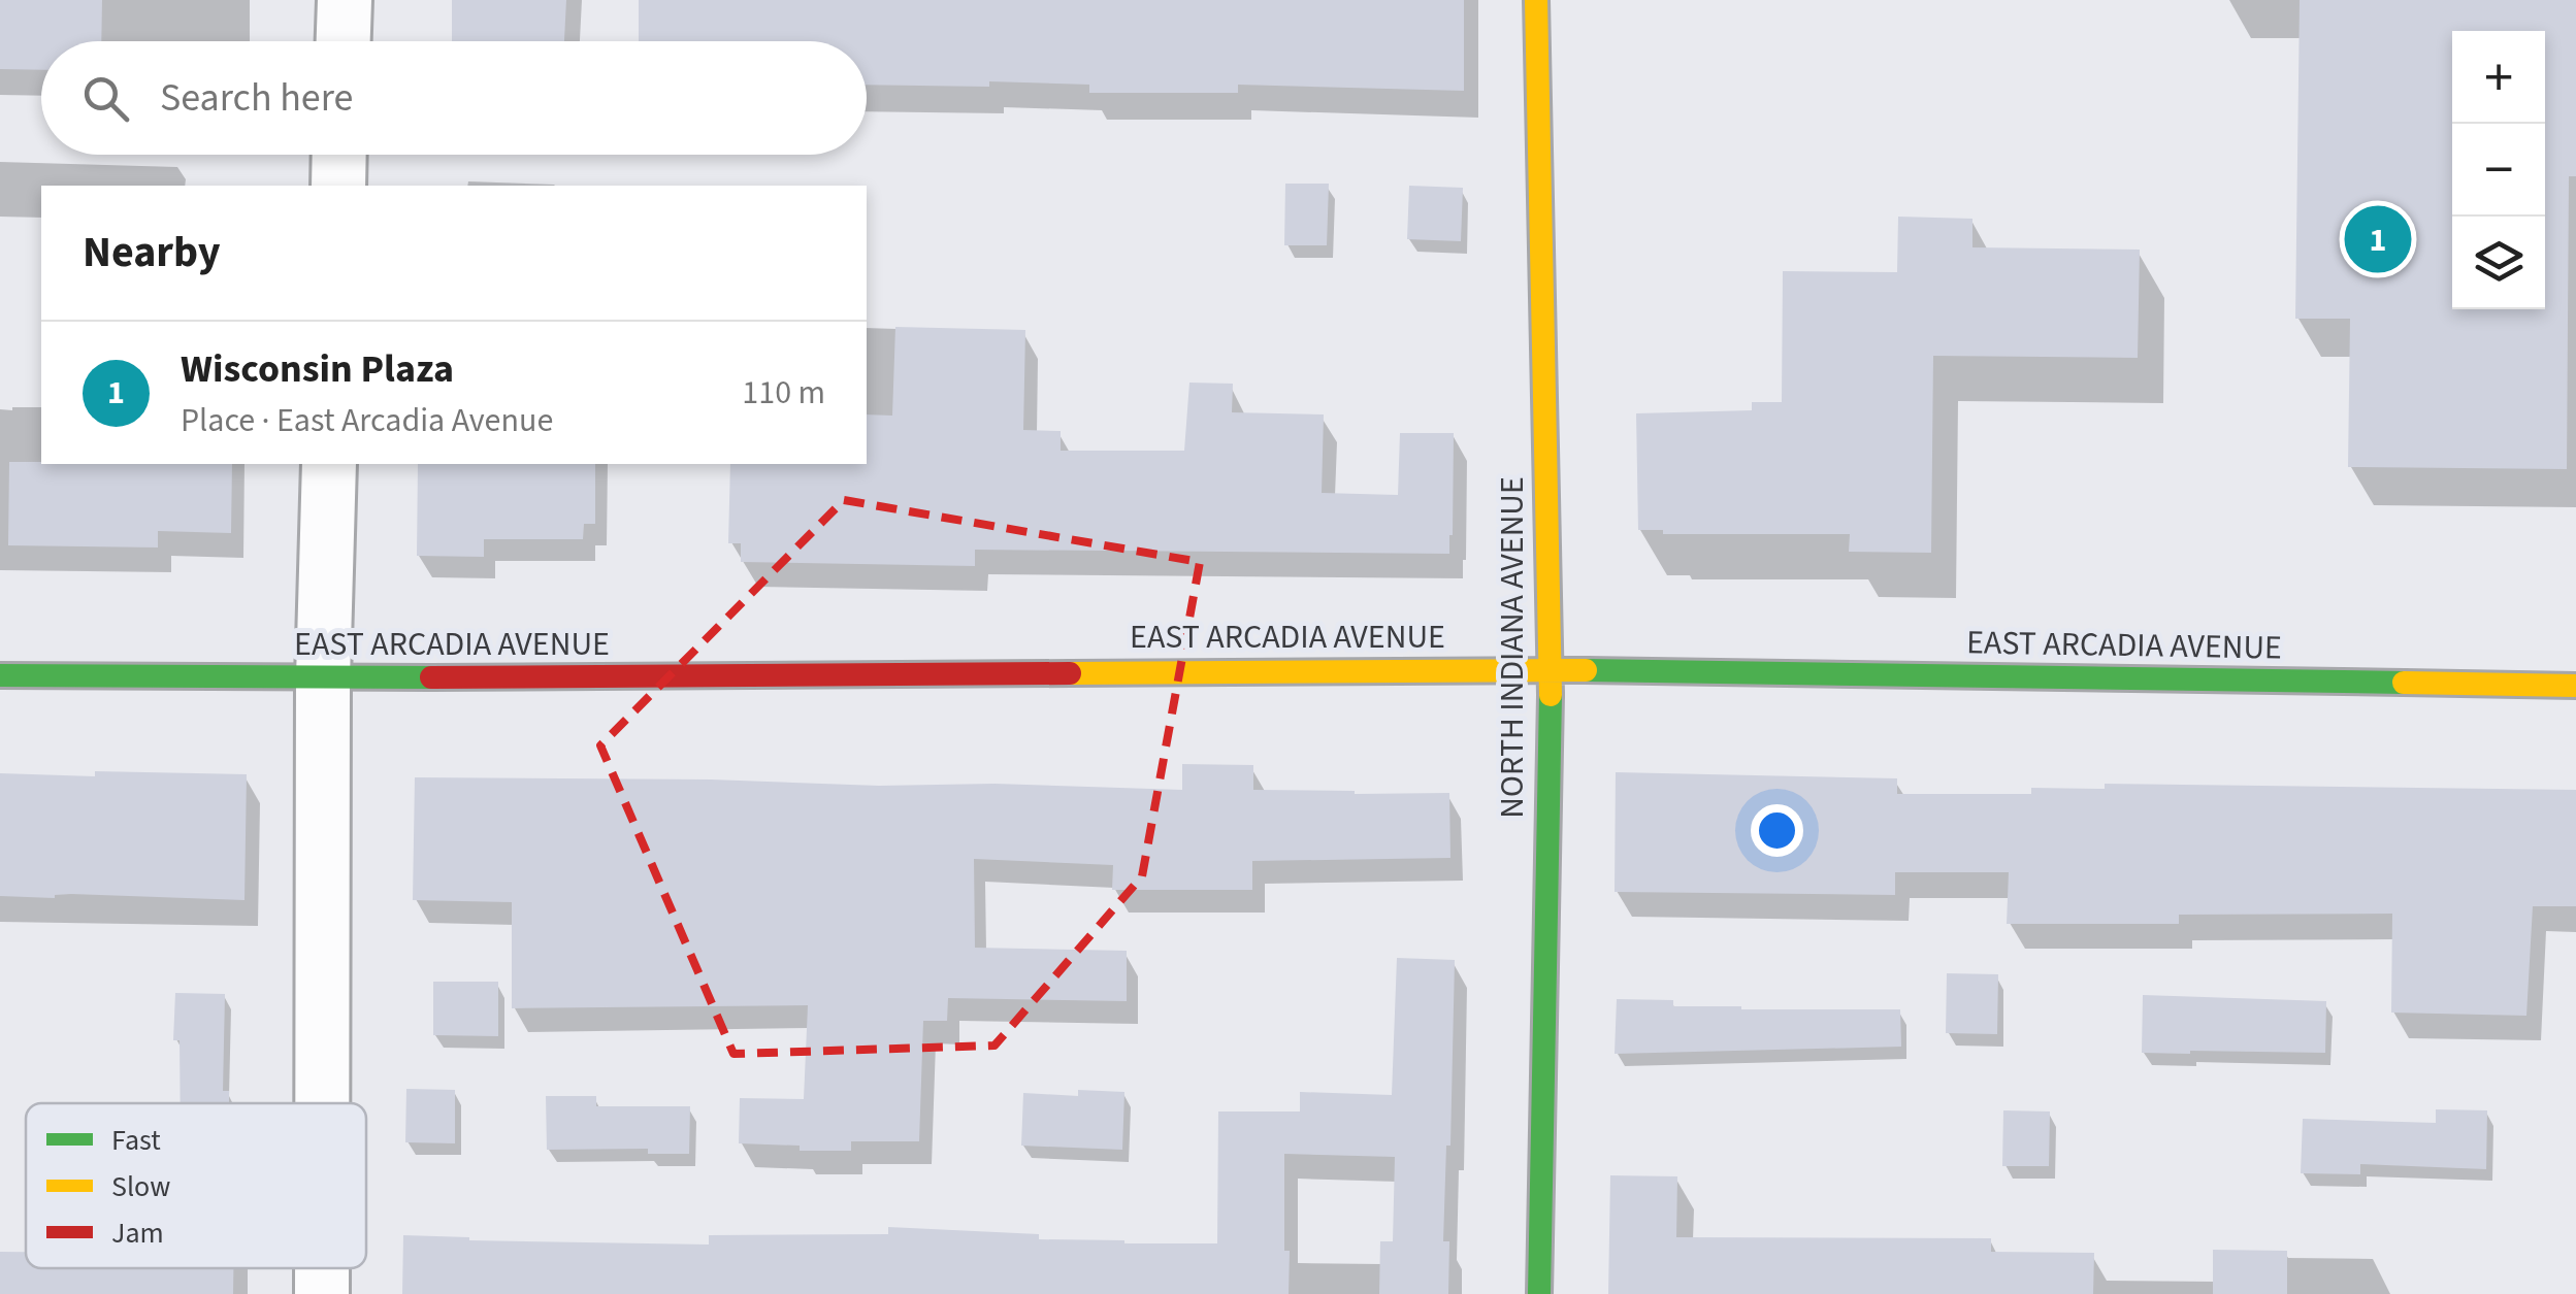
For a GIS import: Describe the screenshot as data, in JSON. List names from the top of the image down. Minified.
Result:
{"streets":{"street":["EAST ARCADIA AVENUE","NORTH INDIANA AVENUE"]},"crossings":[["EAST ARCADIA AVENUE","NORTH INDIANA AVENUE"]],"legend":["Fast","Slow","Jam"],"page":{"map_buttons":["+","−"],"search":"Search here","heading":"Nearby","pins":"1","list":[{"mark":"1","name":"Wisconsin Plaza","note":"Place · East Arcadia Avenue","value":"110 m"}]}}
